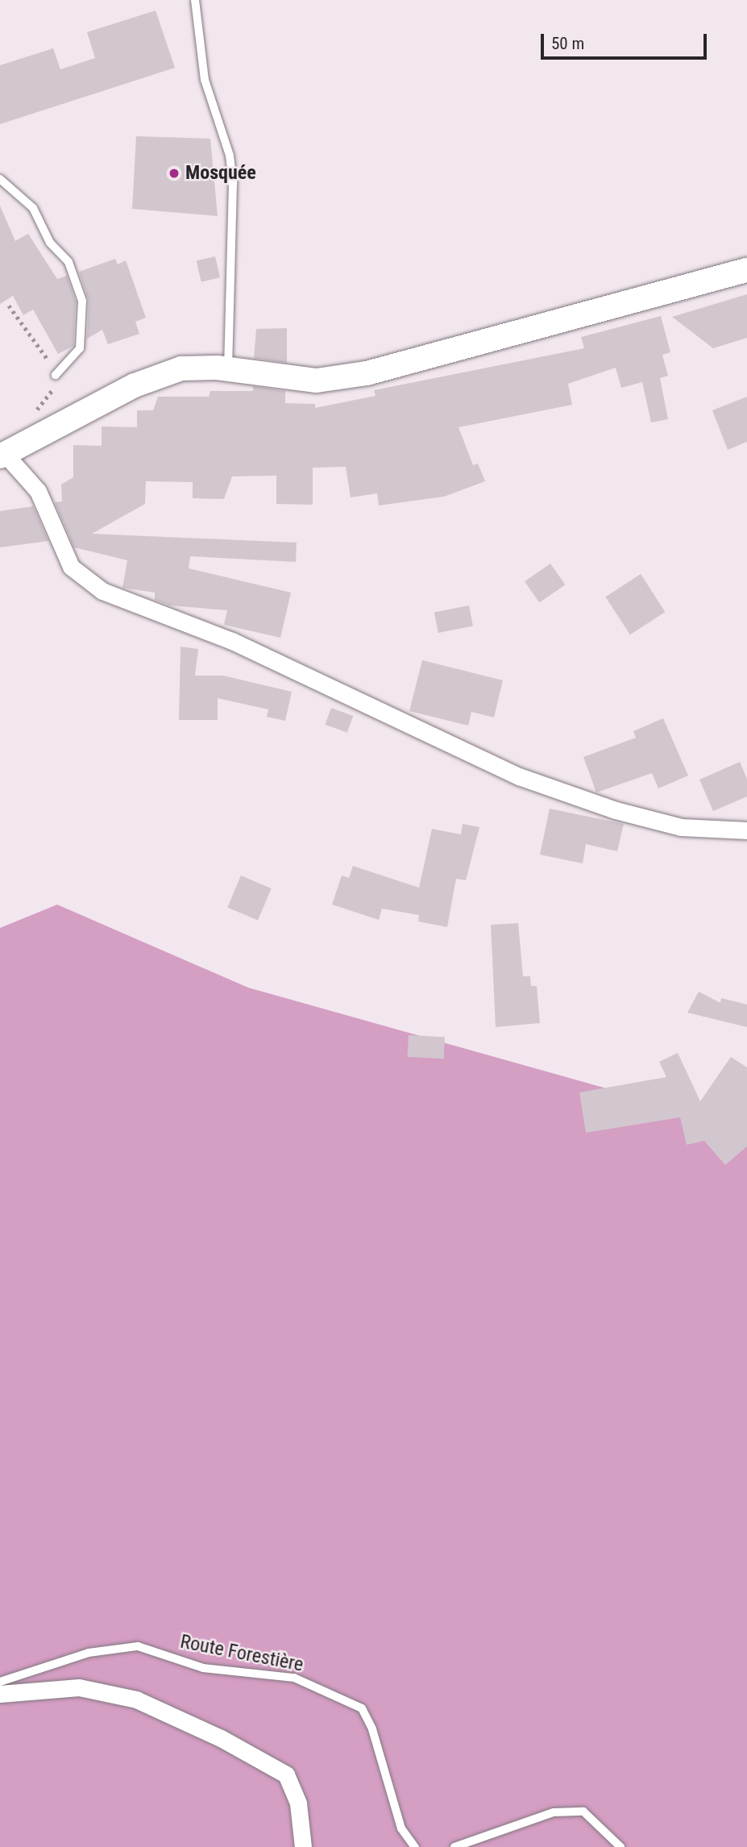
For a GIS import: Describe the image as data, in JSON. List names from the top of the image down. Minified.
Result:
{"streets":{"lane":["Route Forestière"]},"places":["Mosquée"],"scale_bar":"50 m"}
